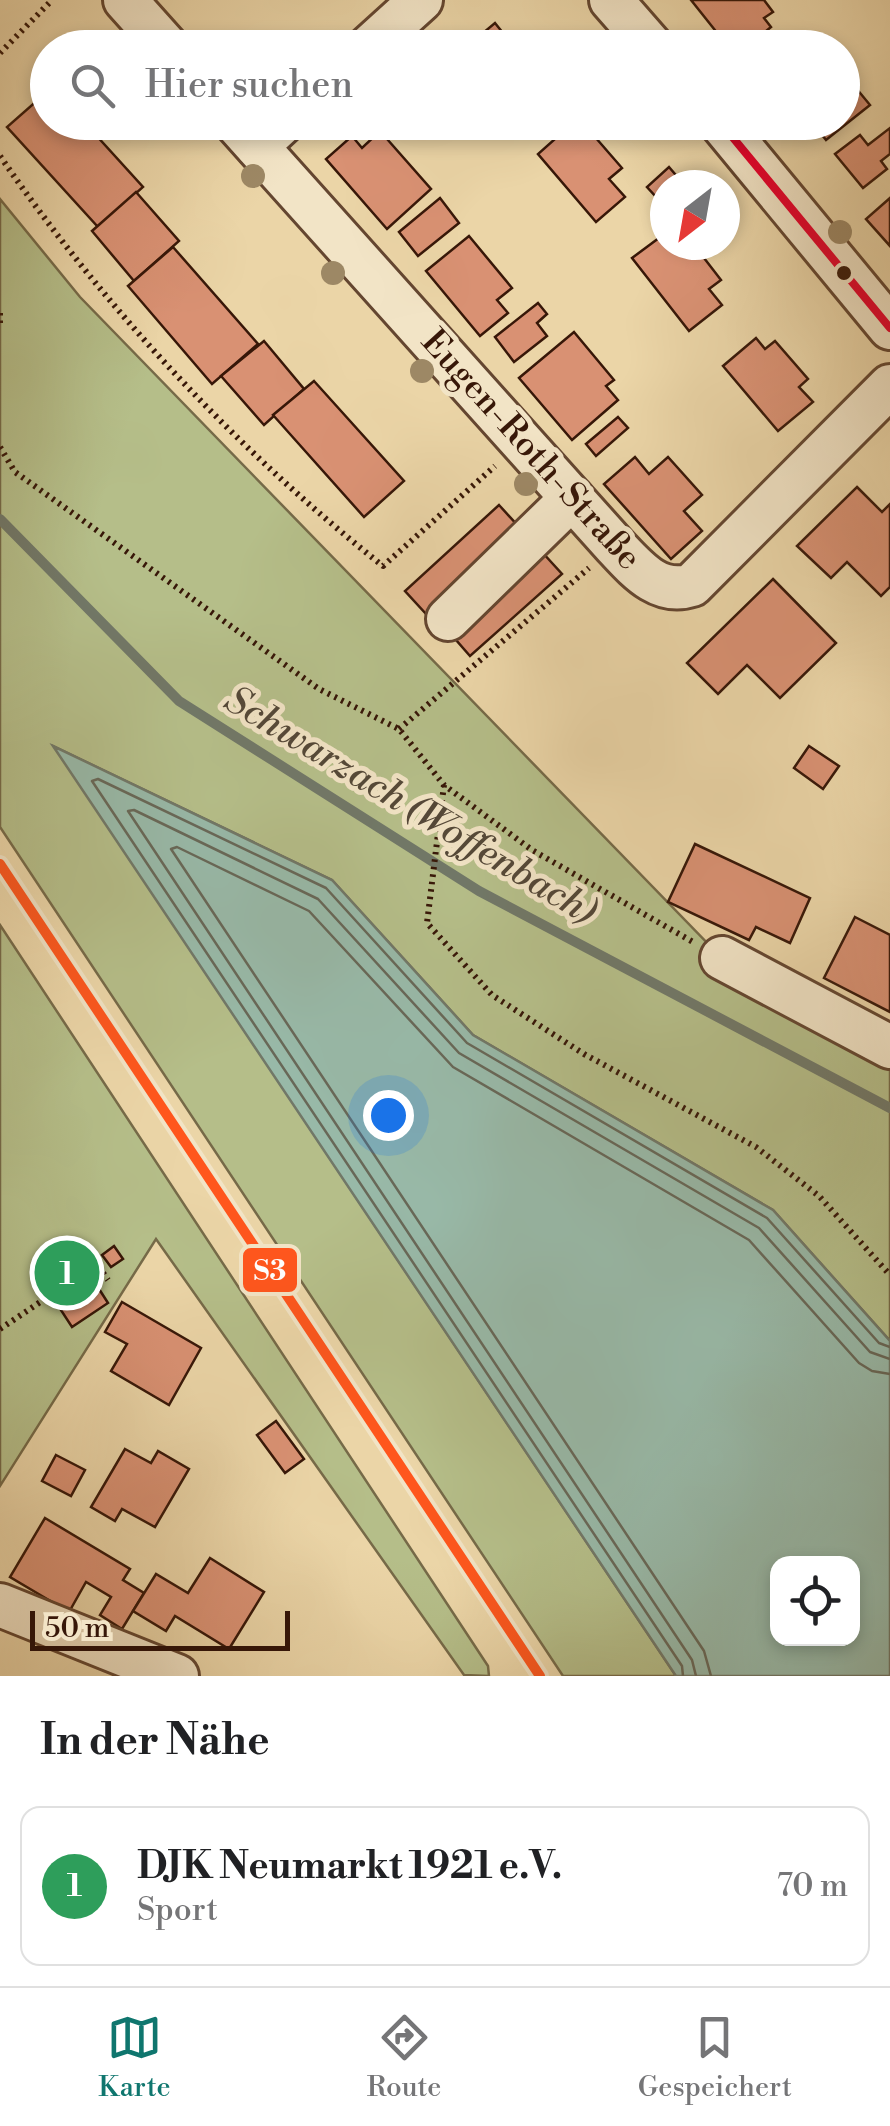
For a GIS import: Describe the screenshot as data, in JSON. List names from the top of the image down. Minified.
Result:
{"streets":{"street":["Eugen-Roth-Straße"]},"water":["Schwarzach (Woffenbach)"],"lines":["transit line S3"],"scale_bar":"50 m","north":"bottom left","page":{"search":"Hier suchen","pins":"1","scale":"50 m","heading":"In der Nähe","list":[{"mark":"1","name":"DJK Neumarkt 1921 e.V.","note":"Sport","value":"70 m"}],"nav":["Karte","Route","Gespeichert"]}}
